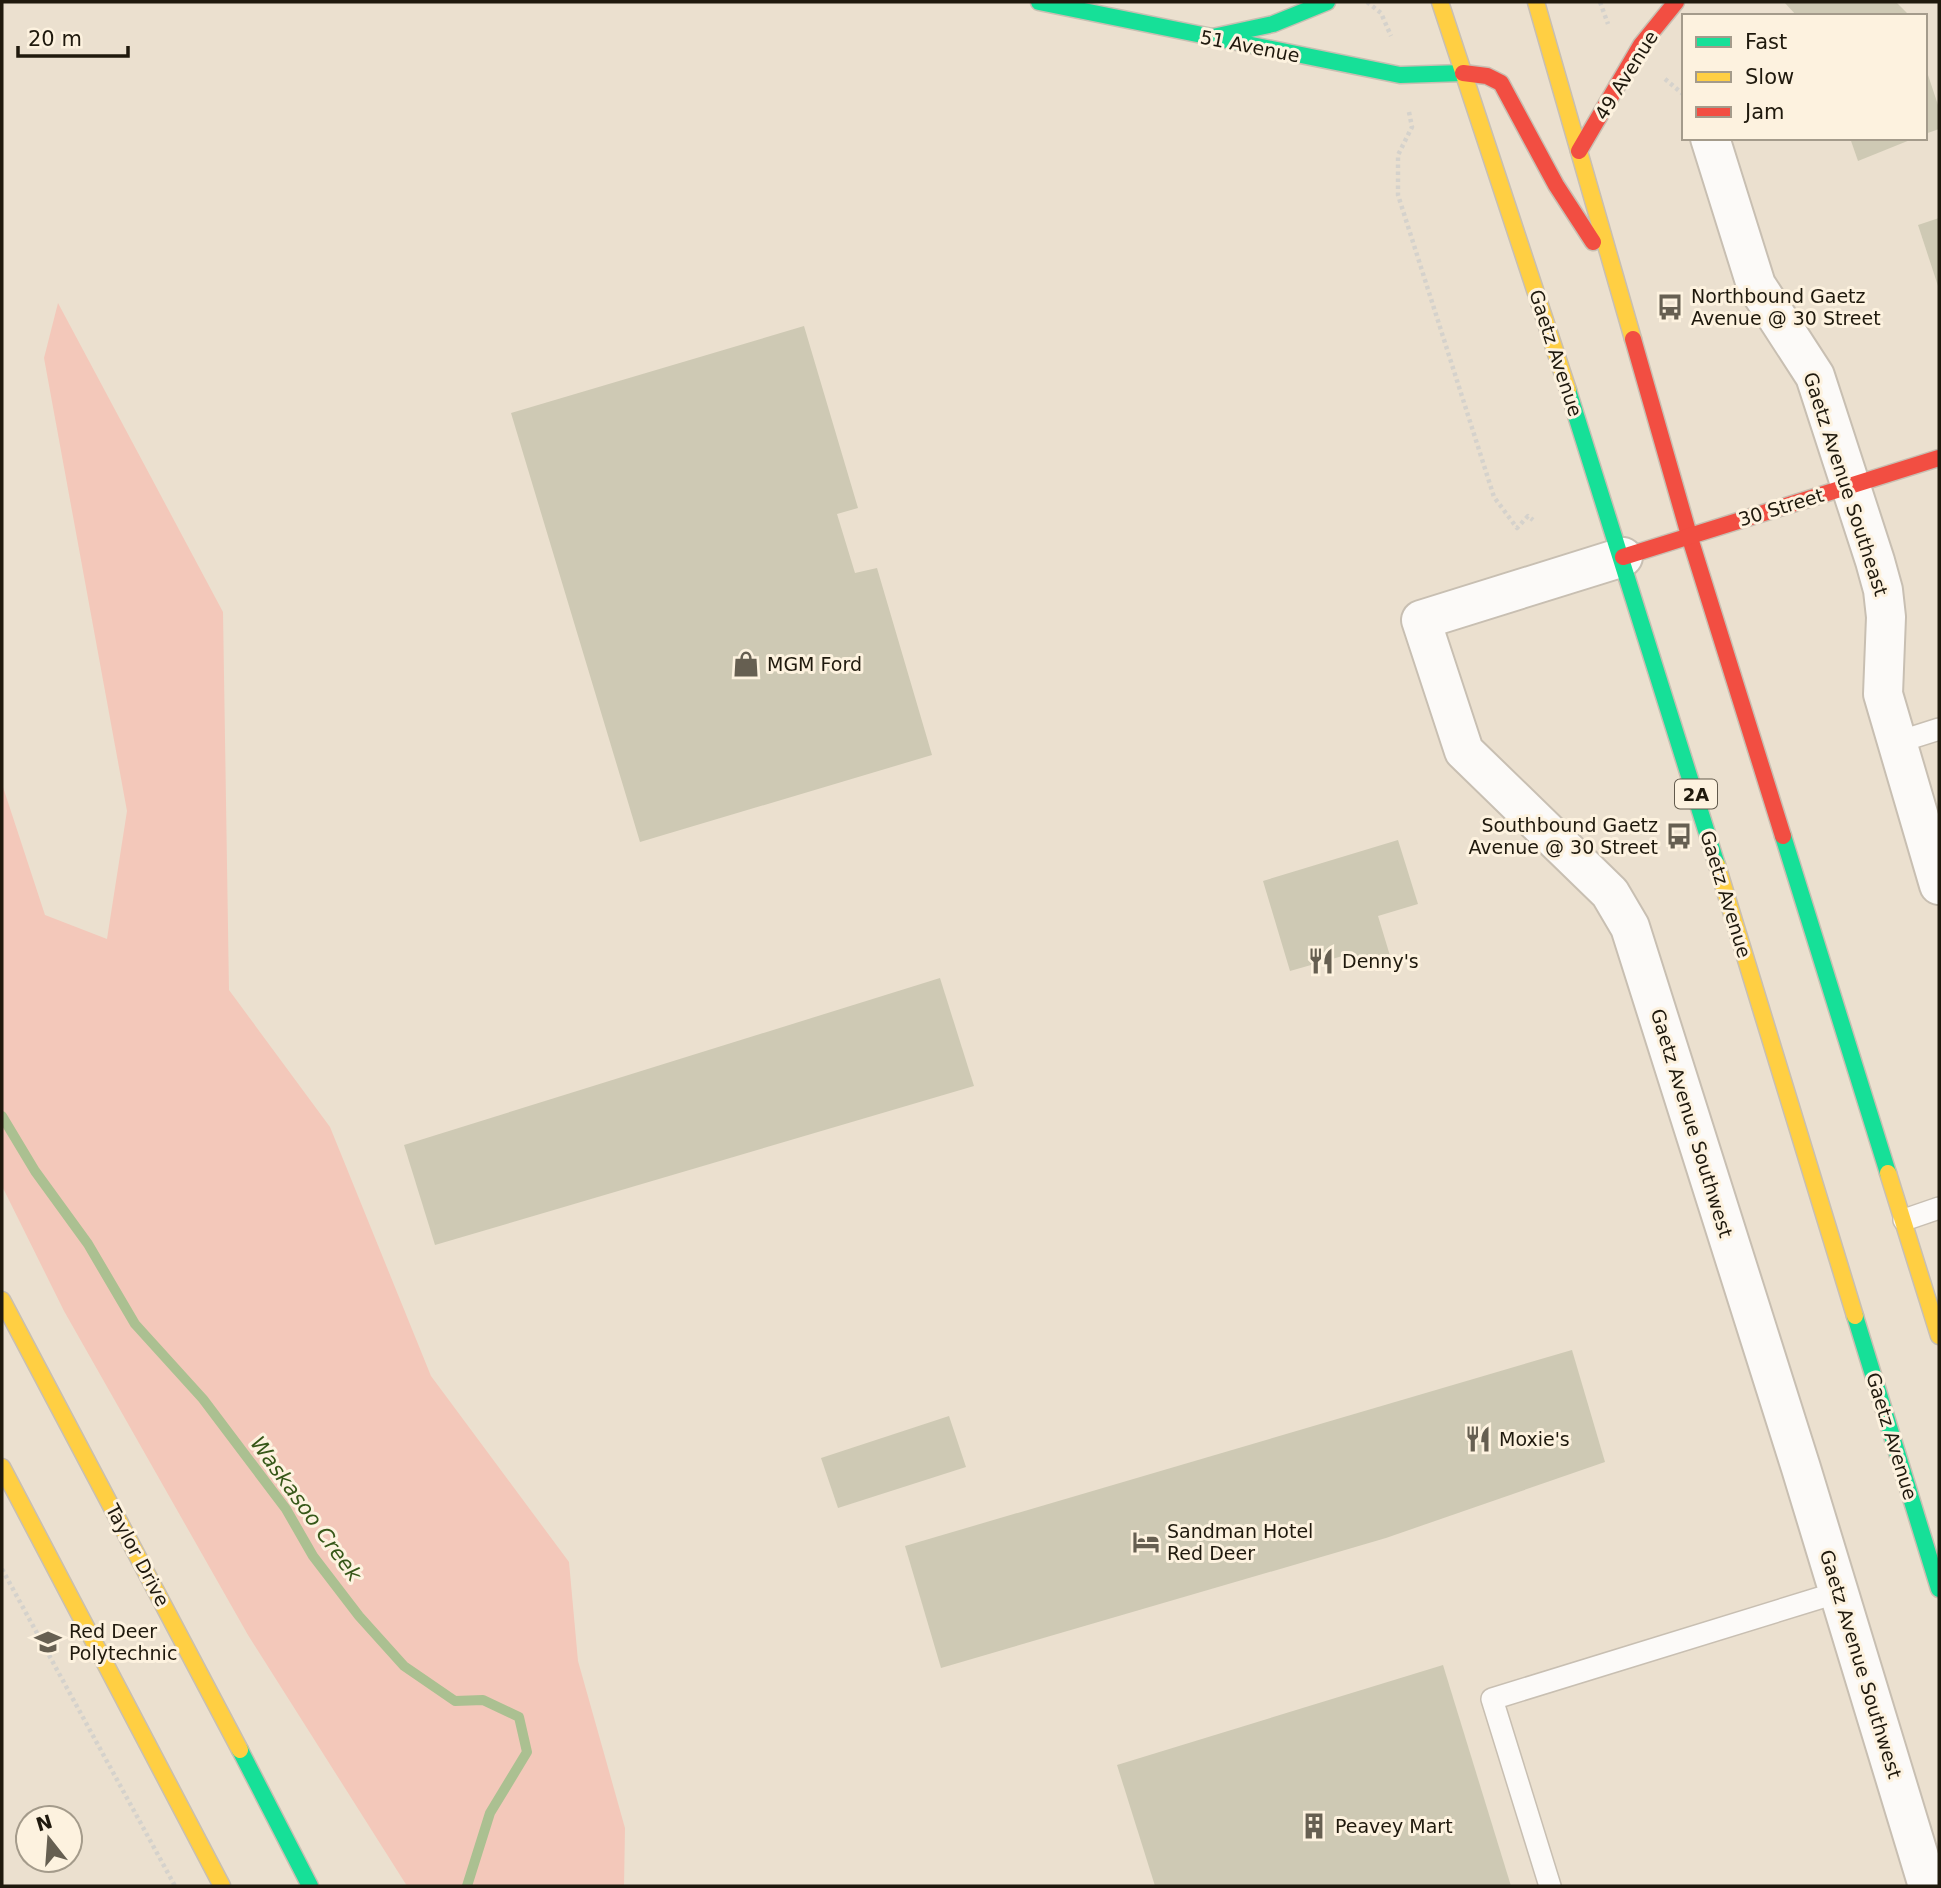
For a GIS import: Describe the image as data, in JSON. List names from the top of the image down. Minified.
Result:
{"streets":{"main road":["51 Avenue","49 Avenue","Gaetz Avenue","30 Street","2A","Taylor Drive"],"street":["Gaetz Avenue Southeast","Gaetz Avenue Southwest"]},"crossings":[["51 Avenue","Gaetz Avenue"],["Gaetz Avenue","30 Street"],["Gaetz Avenue","Gaetz Avenue Southwest"],["Gaetz Avenue Southeast","30 Street"],["30 Street","Gaetz Avenue Southwest"]],"water":["Waskasoo Creek"],"places":{"bus stop":["Northbound Gaetz Avenue @ 30 Street","Southbound Gaetz Avenue @ 30 Street"],"shop":["MGM Ford"],"restaurant":["Denny's","Moxie's"],"hotel":["Sandman Hotel Red Deer"],"school or university":["Red Deer Polytechnic"],"building":["Peavey Mart"]},"legend":["Fast","Slow","Jam"],"scale_bar":"20 m","north":"top"}
